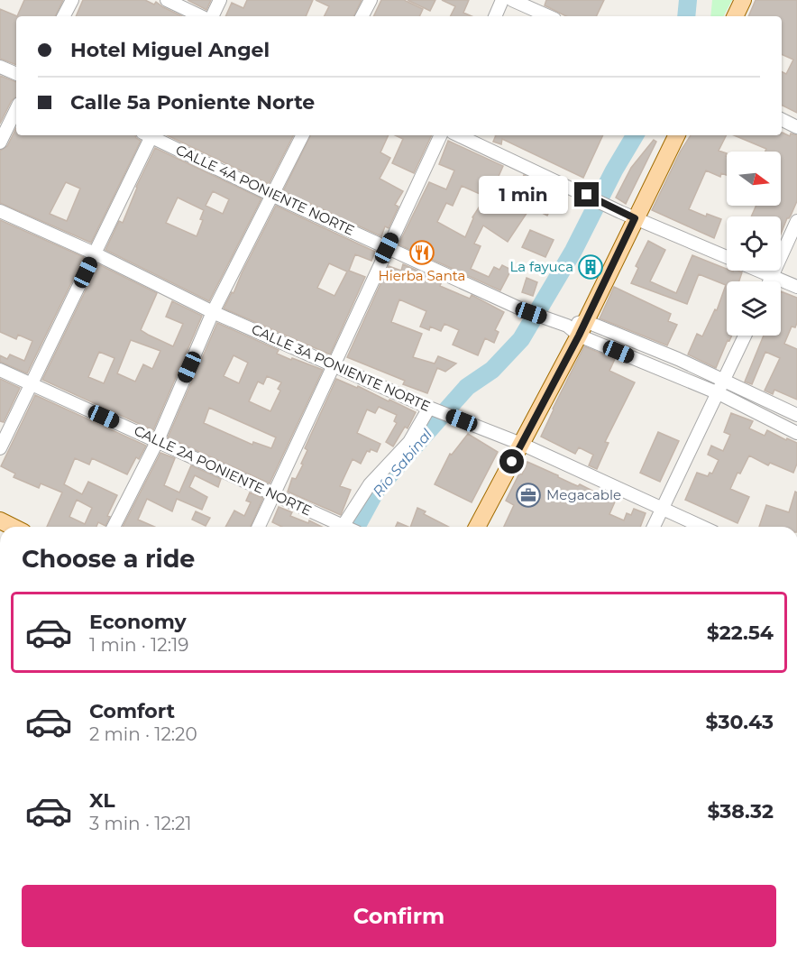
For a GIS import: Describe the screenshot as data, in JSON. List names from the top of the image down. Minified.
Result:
{"streets":{"street":["CALLE 4A PONIENTE NORTE","CALLE 3A PONIENTE NORTE","CALLE 2A PONIENTE NORTE"]},"water":["Río Sabinal"],"places":{"restaurant":["Hierba Santa"],"building":["La fayuca"],"office":["Megacable"]},"north":"right","page":{"banner":["Hotel Miguel Angel","Calle 5a Poniente Norte"],"bubble":"1 min","heading":"Choose a ride","list":[{"name":"Economy","note":"1 min · 12:19","value":"$22.54"},{"name":"Comfort","note":"2 min · 12:20","value":"$30.43"},{"name":"XL","note":"3 min · 12:21","value":"$38.32"}],"buttons":"Confirm"}}
